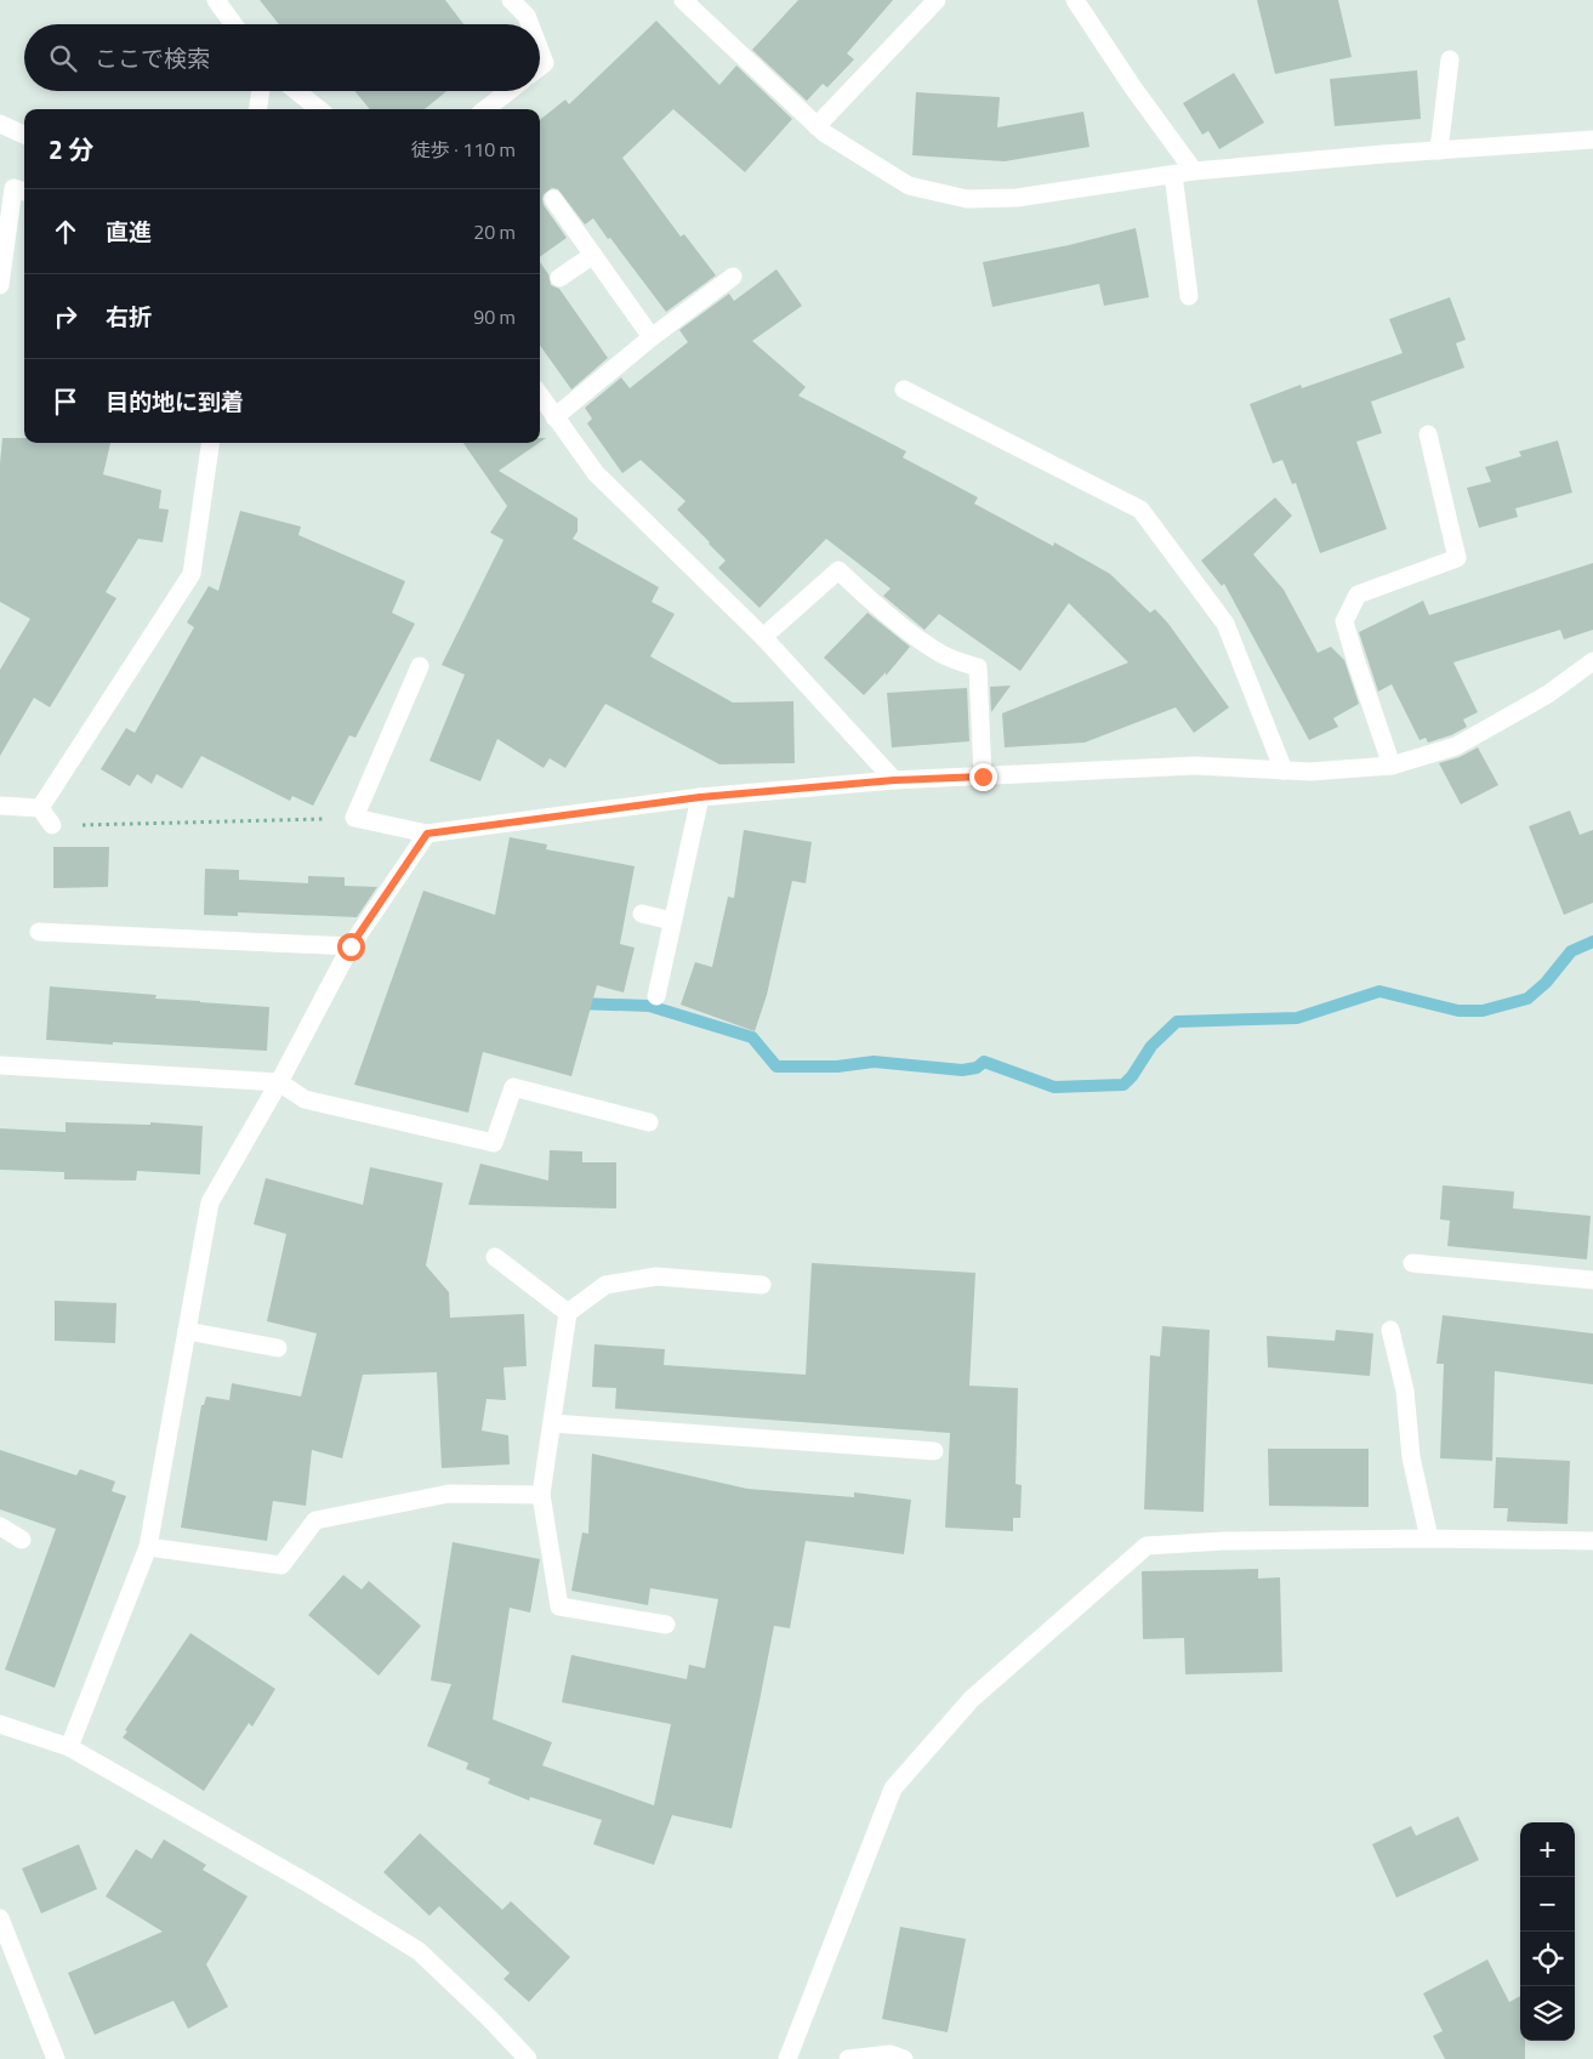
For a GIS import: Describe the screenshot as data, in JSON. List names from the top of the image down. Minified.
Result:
{"page":{"search":"ここで検索","heading":["2 分","徒歩 · 110 m"],"list":[["直進","20 m"],["右折","90 m"],"目的地に到着"],"map_buttons":["+","−"]}}
